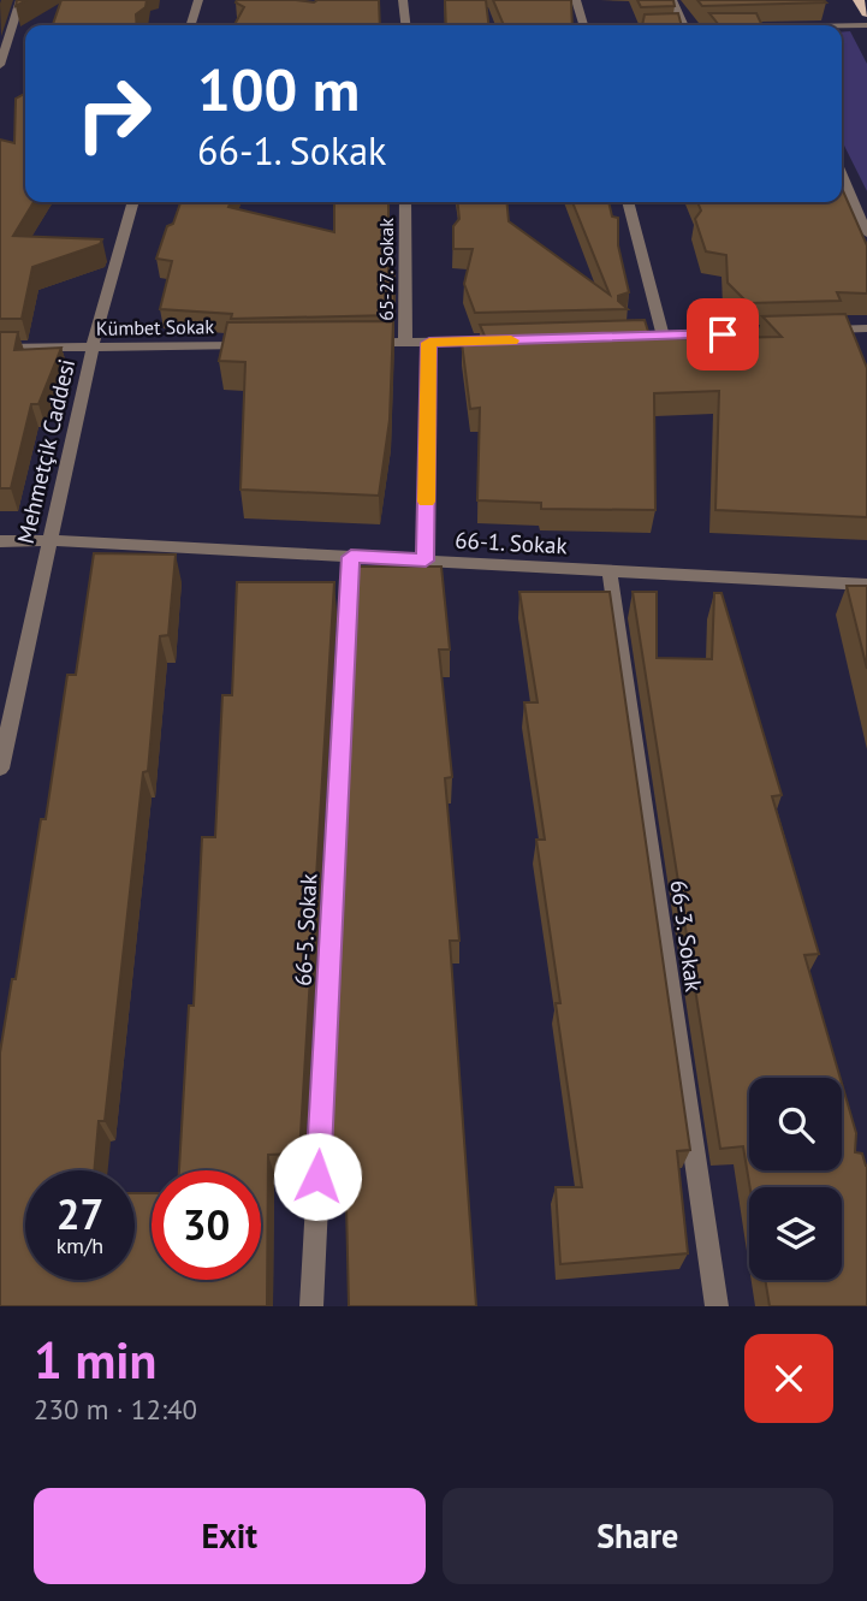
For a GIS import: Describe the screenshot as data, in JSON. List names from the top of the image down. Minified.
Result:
{"streets":{"street":["65-27. Sokak","Kümbet Sokak","Mehmetçik Caddesi","66-1. Sokak","66-5. Sokak","66-3. Sokak"]},"crossings":[["Kümbet Sokak","Mehmetçik Caddesi"],["Mehmetçik Caddesi","66-1. Sokak"],["66-1. Sokak","66-5. Sokak"],["66-1. Sokak","66-3. Sokak"]],"page":{"turn":["100 m","66-1. Sokak"],"speed":"27 km/h","limit":"30","heading":["1 min","230 m · 12:40"],"buttons":["Exit","Share"]}}
